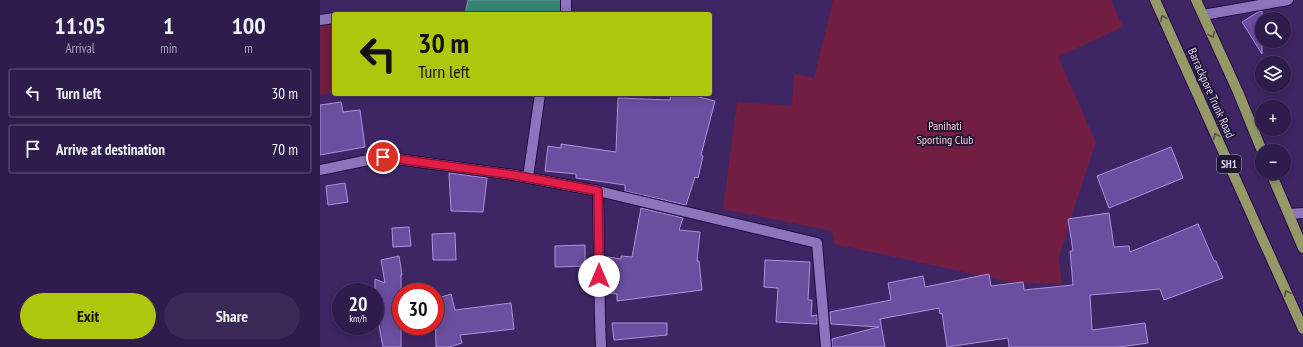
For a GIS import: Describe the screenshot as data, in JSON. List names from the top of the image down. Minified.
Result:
{"streets":{"main road":["Barrackpore Trunk Road","SH1"]},"parks":["Panihati Sporting Club"],"page":{"eta":["11:05","Arrival","1","min","100","m"],"map_buttons":["+","−"],"turn":["30 m","Turn left"],"list":[{"name":"Turn left","value":"30 m"},{"name":"Arrive at destination","value":"70 m"}],"speed":"20 km/h","limit":"30","buttons":["Exit","Share"]}}
